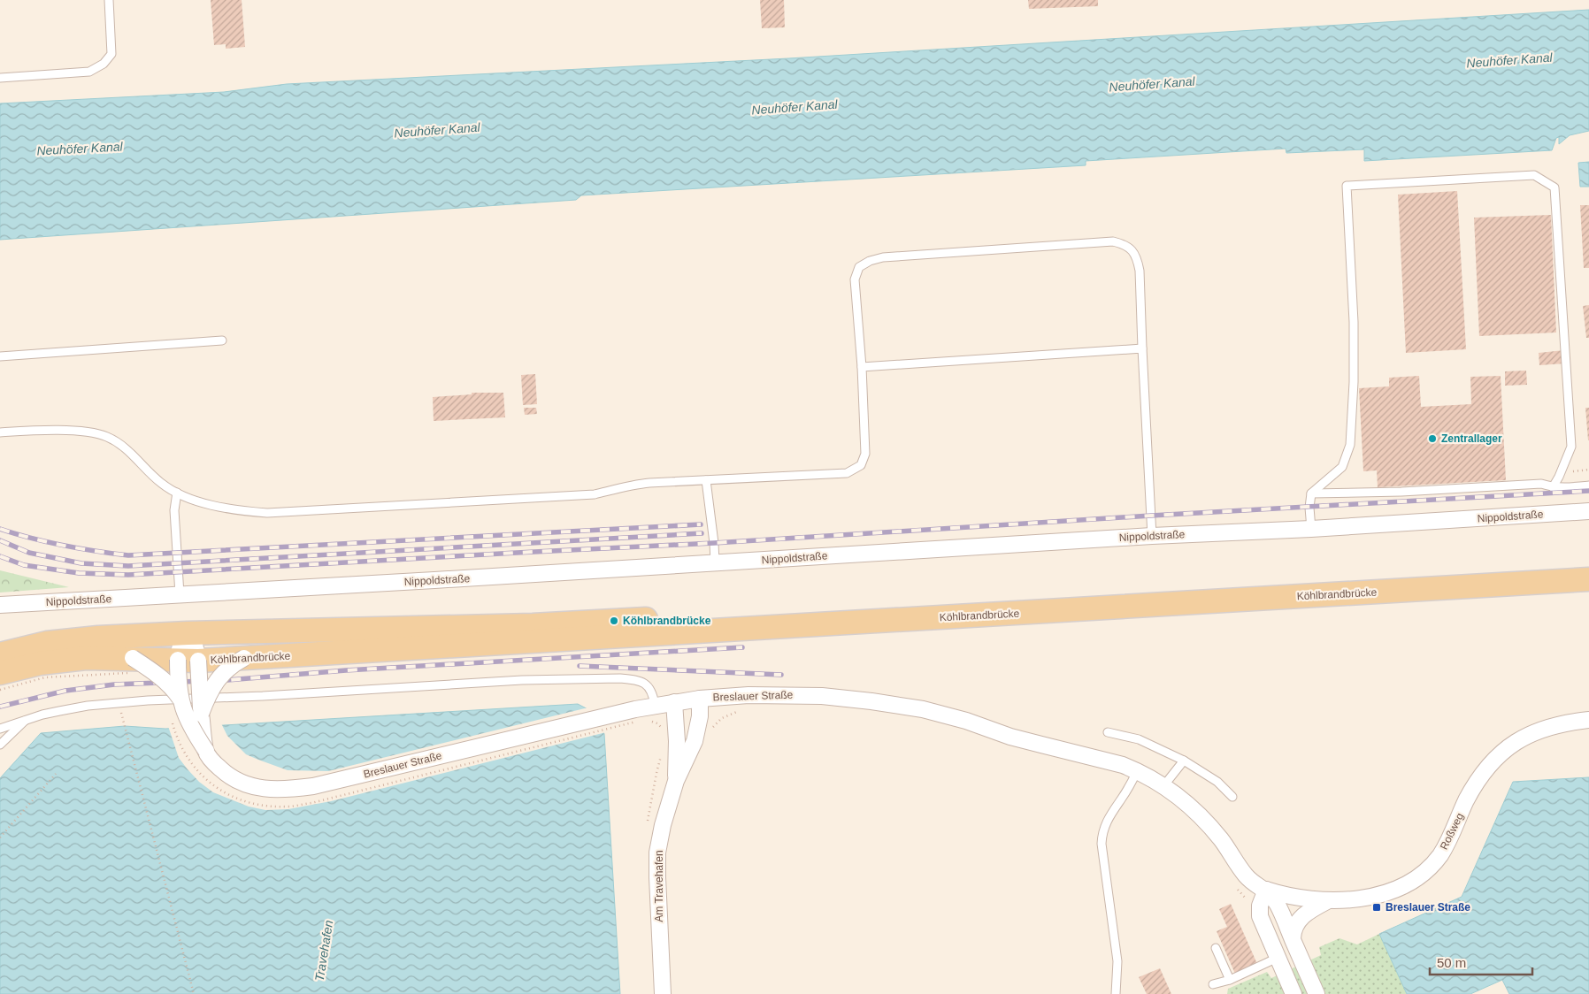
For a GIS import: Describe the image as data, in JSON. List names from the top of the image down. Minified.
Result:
{"streets":{"main road":["Köhlbrandbrücke"],"street":["Nippoldstraße","Breslauer Straße","Roßweg","Am Travehafen"]},"crossings":[["Köhlbrandbrücke","Breslauer Straße"],["Breslauer Straße","Roßweg"],["Breslauer Straße","Am Travehafen"]],"water":["Neuhöfer Kanal","Travehafen"],"places":{"other":["Zentrallager","Köhlbrandbrücke"],"transit":["Breslauer Straße"]},"scale_bar":"50 m"}
